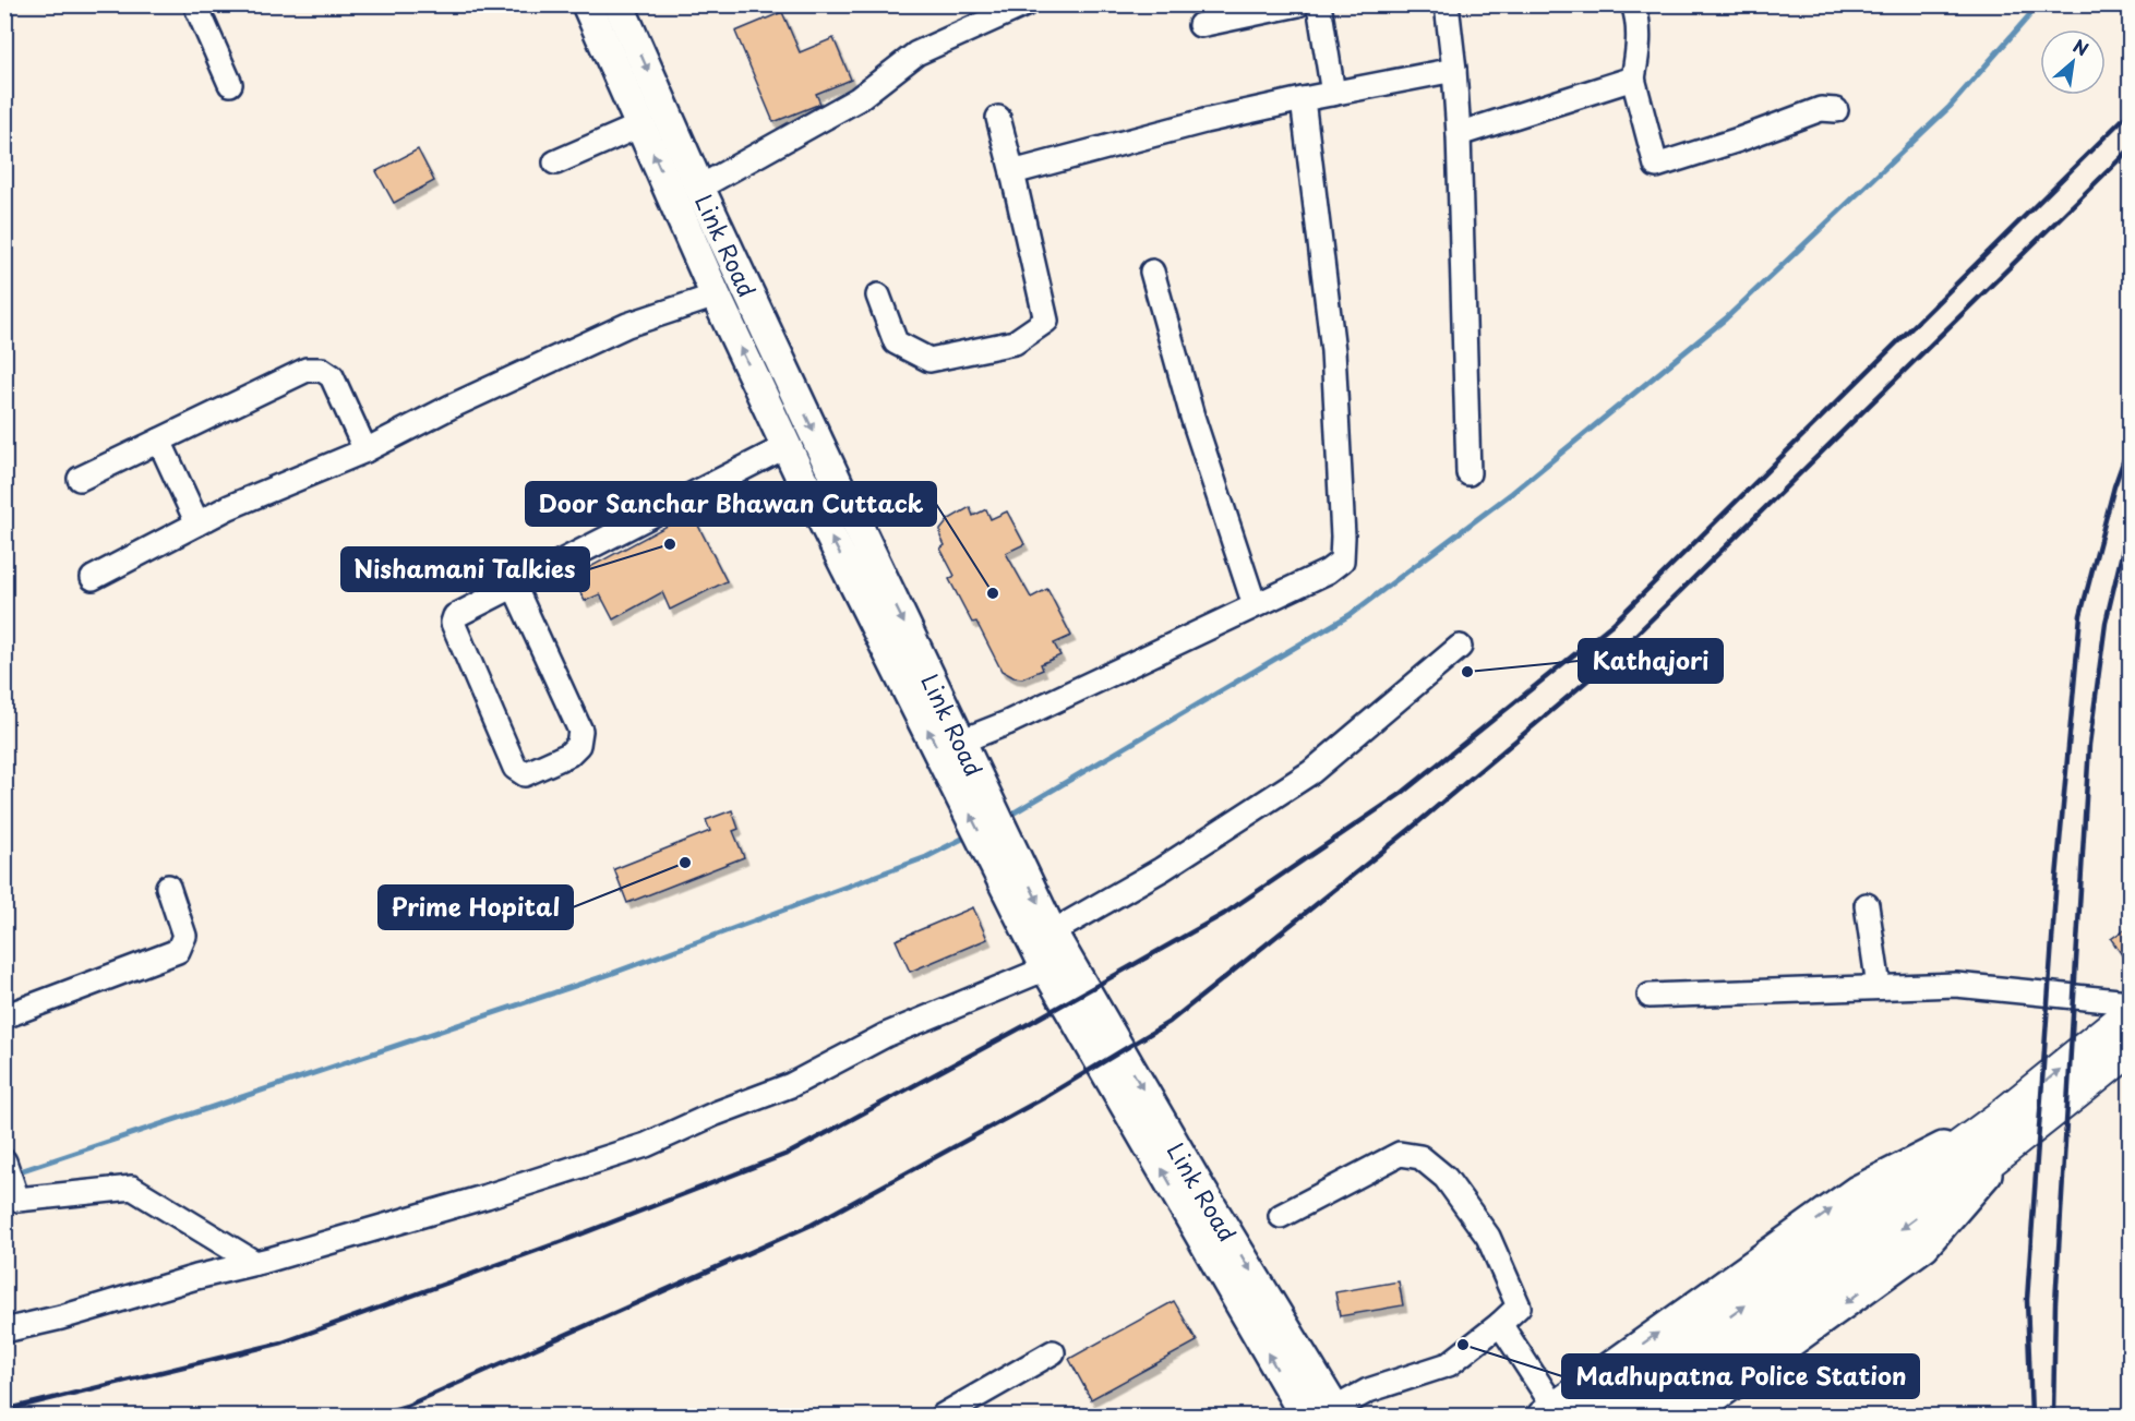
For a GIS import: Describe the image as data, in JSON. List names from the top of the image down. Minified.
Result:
{"streets":{"main road":["Link Road"]},"places":["Nishamani Talkies","Door Sanchar Bhawan Cuttack","Kathajori","Prime Hopital","Madhupatna Police Station"],"north":"top right"}
